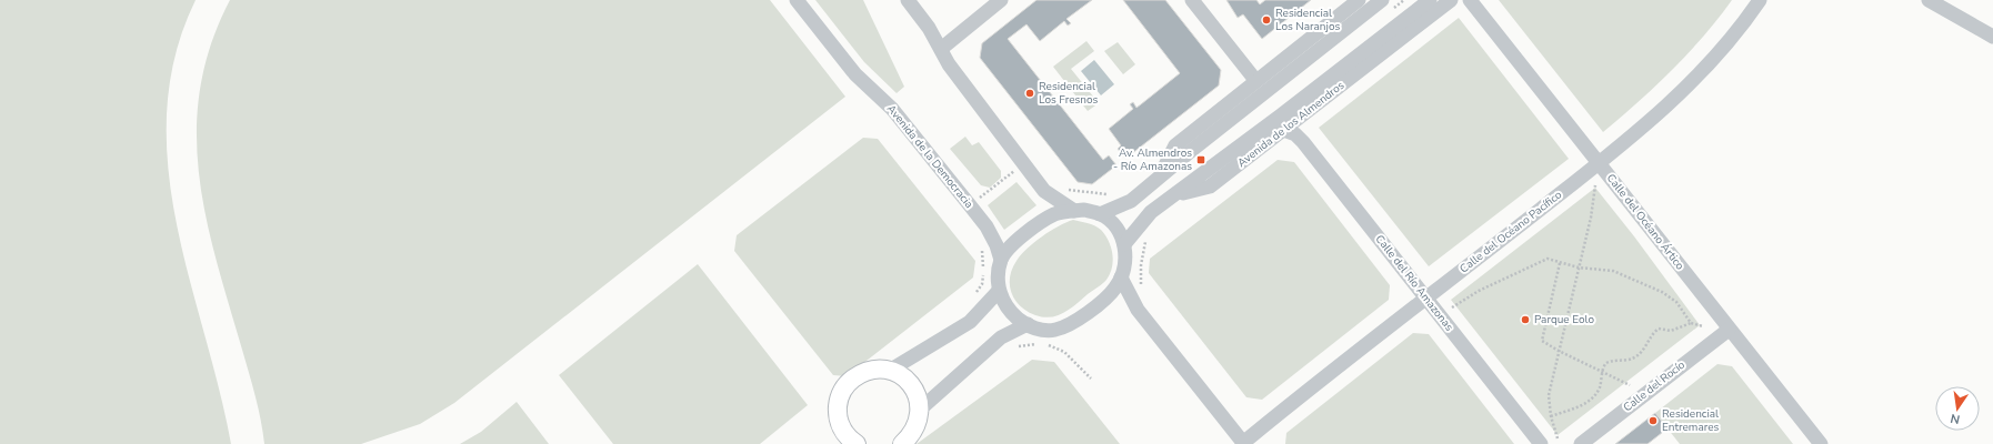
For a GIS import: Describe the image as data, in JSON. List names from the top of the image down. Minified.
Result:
{"streets":{"street":["Avenida de los Almendros","Avenida de la Democracia","Calle del Océano Ártico","Calle del Océano Pacífico","Calle del Río Amazonas","Calle del Rocío"]},"crossings":[["Avenida de los Almendros","Avenida de la Democracia"],["Avenida de los Almendros","Calle del Río Amazonas"],["Calle del Océano Ártico","Calle del Océano Pacífico"],["Calle del Océano Ártico","Calle del Rocío"],["Calle del Océano Pacífico","Calle del Río Amazonas"]],"places":{"other":["Residencial Los Naranjos","Residencial Los Fresnos","Parque Eolo","Residencial Entremares"],"transit":["Av. Almendros - Río Amazonas"]},"north":"bottom"}
